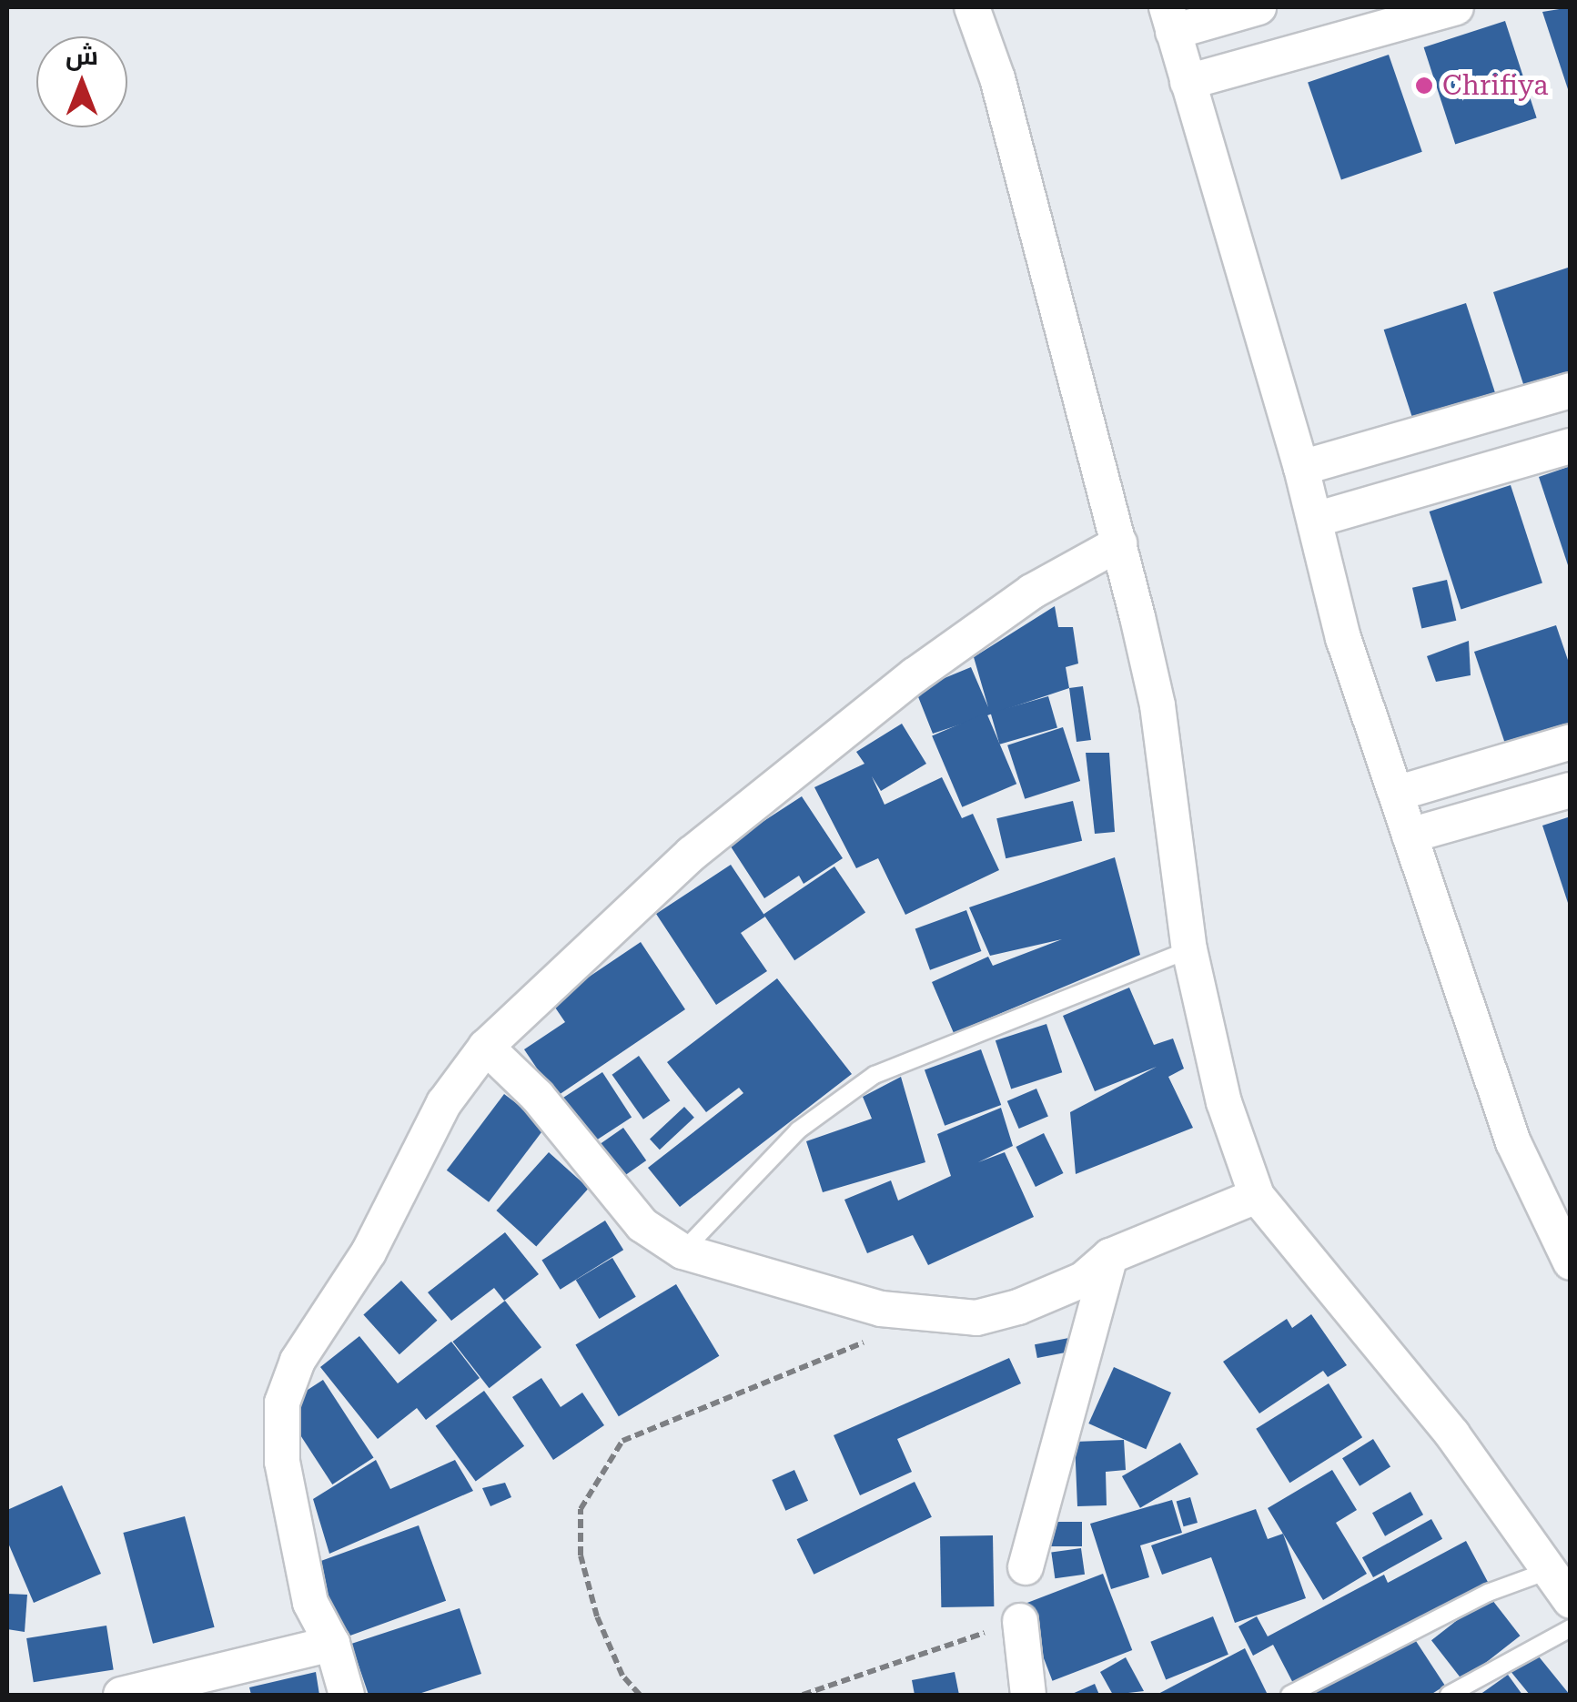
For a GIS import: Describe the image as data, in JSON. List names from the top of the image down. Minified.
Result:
{"places":["Chrifiya"],"north":"top"}
